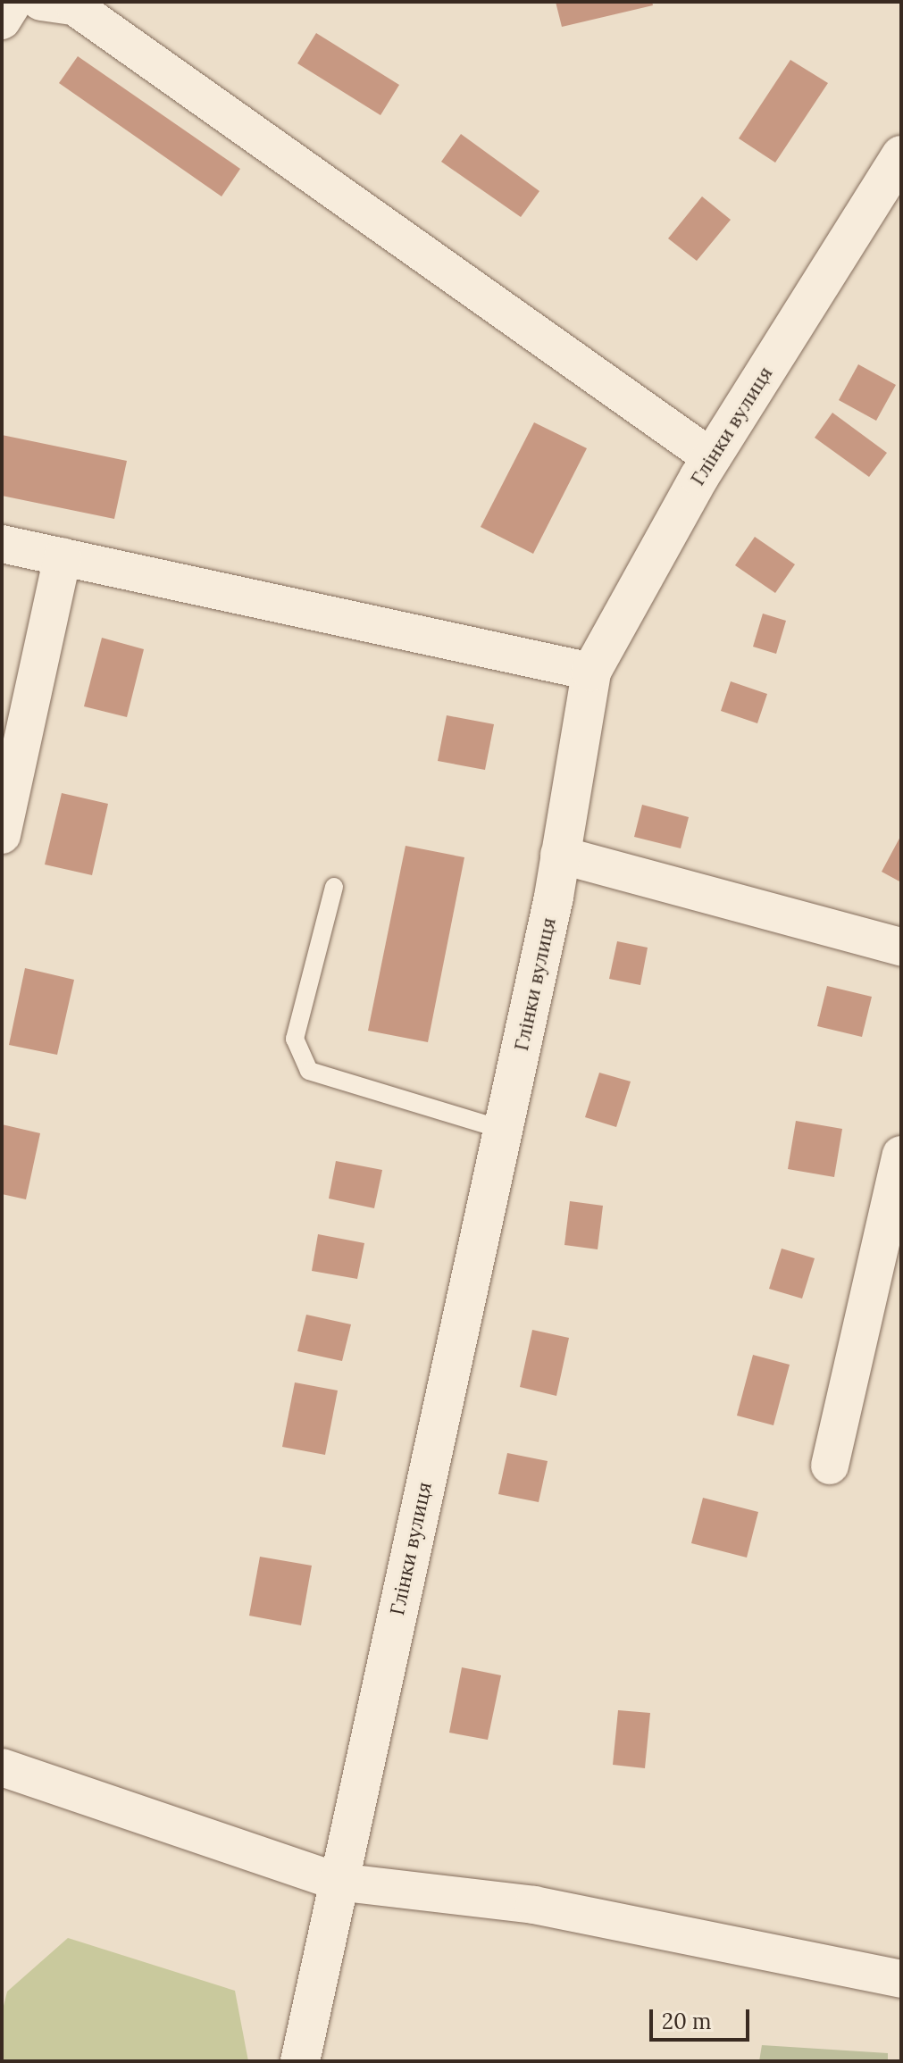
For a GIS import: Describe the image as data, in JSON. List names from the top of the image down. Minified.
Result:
{"streets":{"street":["Глінки вулиця"]},"scale_bar":"20 m"}
